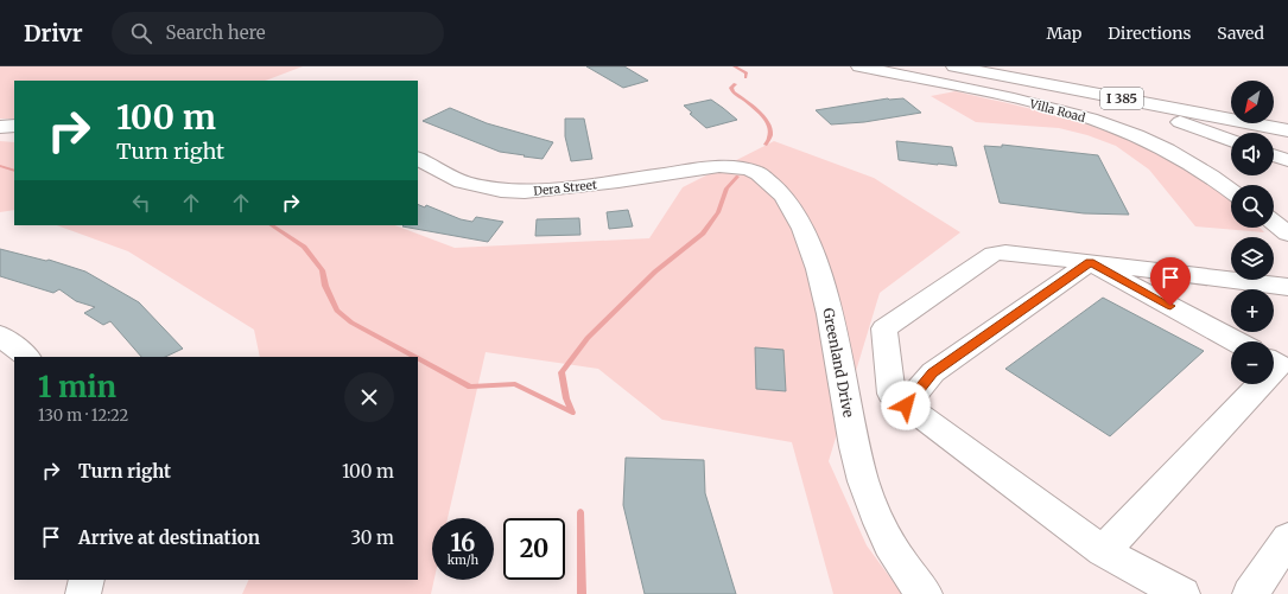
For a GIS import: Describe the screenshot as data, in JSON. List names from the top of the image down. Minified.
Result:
{"streets":{"main road":["I 385","Villa Road","Dera Street","Greenland Drive"]},"crossings":[["Dera Street","Greenland Drive"]],"north":"bottom left","page":{"header":"Drivr","search":"Search here","nav":["Map","Directions","Saved"],"map_buttons":["+","−"],"turn":["100 m","Turn right"],"heading":["1 min","130 m · 12:22"],"list":[{"name":"Turn right","value":"100 m"},{"name":"Arrive at destination","value":"30 m"}],"speed":"16 km/h","limit":"20"}}
